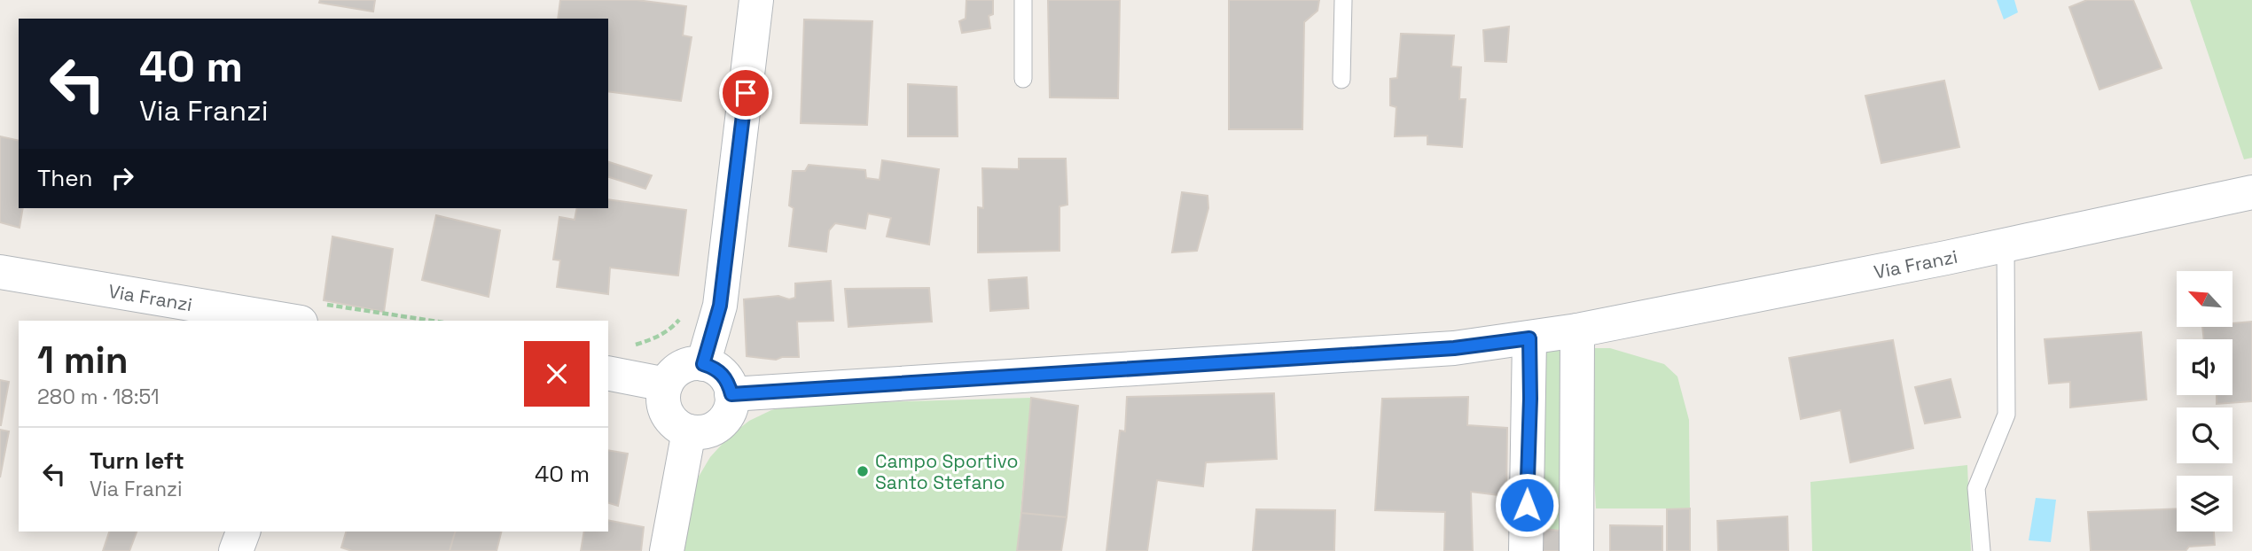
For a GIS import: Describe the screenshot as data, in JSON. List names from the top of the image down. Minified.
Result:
{"streets":{"main road":["Via Franzi"]},"places":["Campo Sportivo Santo Stefano"],"north":"top left","page":{"turn":["40 m","Via Franzi"],"then":"Then","heading":["1 min","280 m · 18:51"],"list":[{"name":"Turn left","note":"Via Franzi","value":"40 m"}]}}
